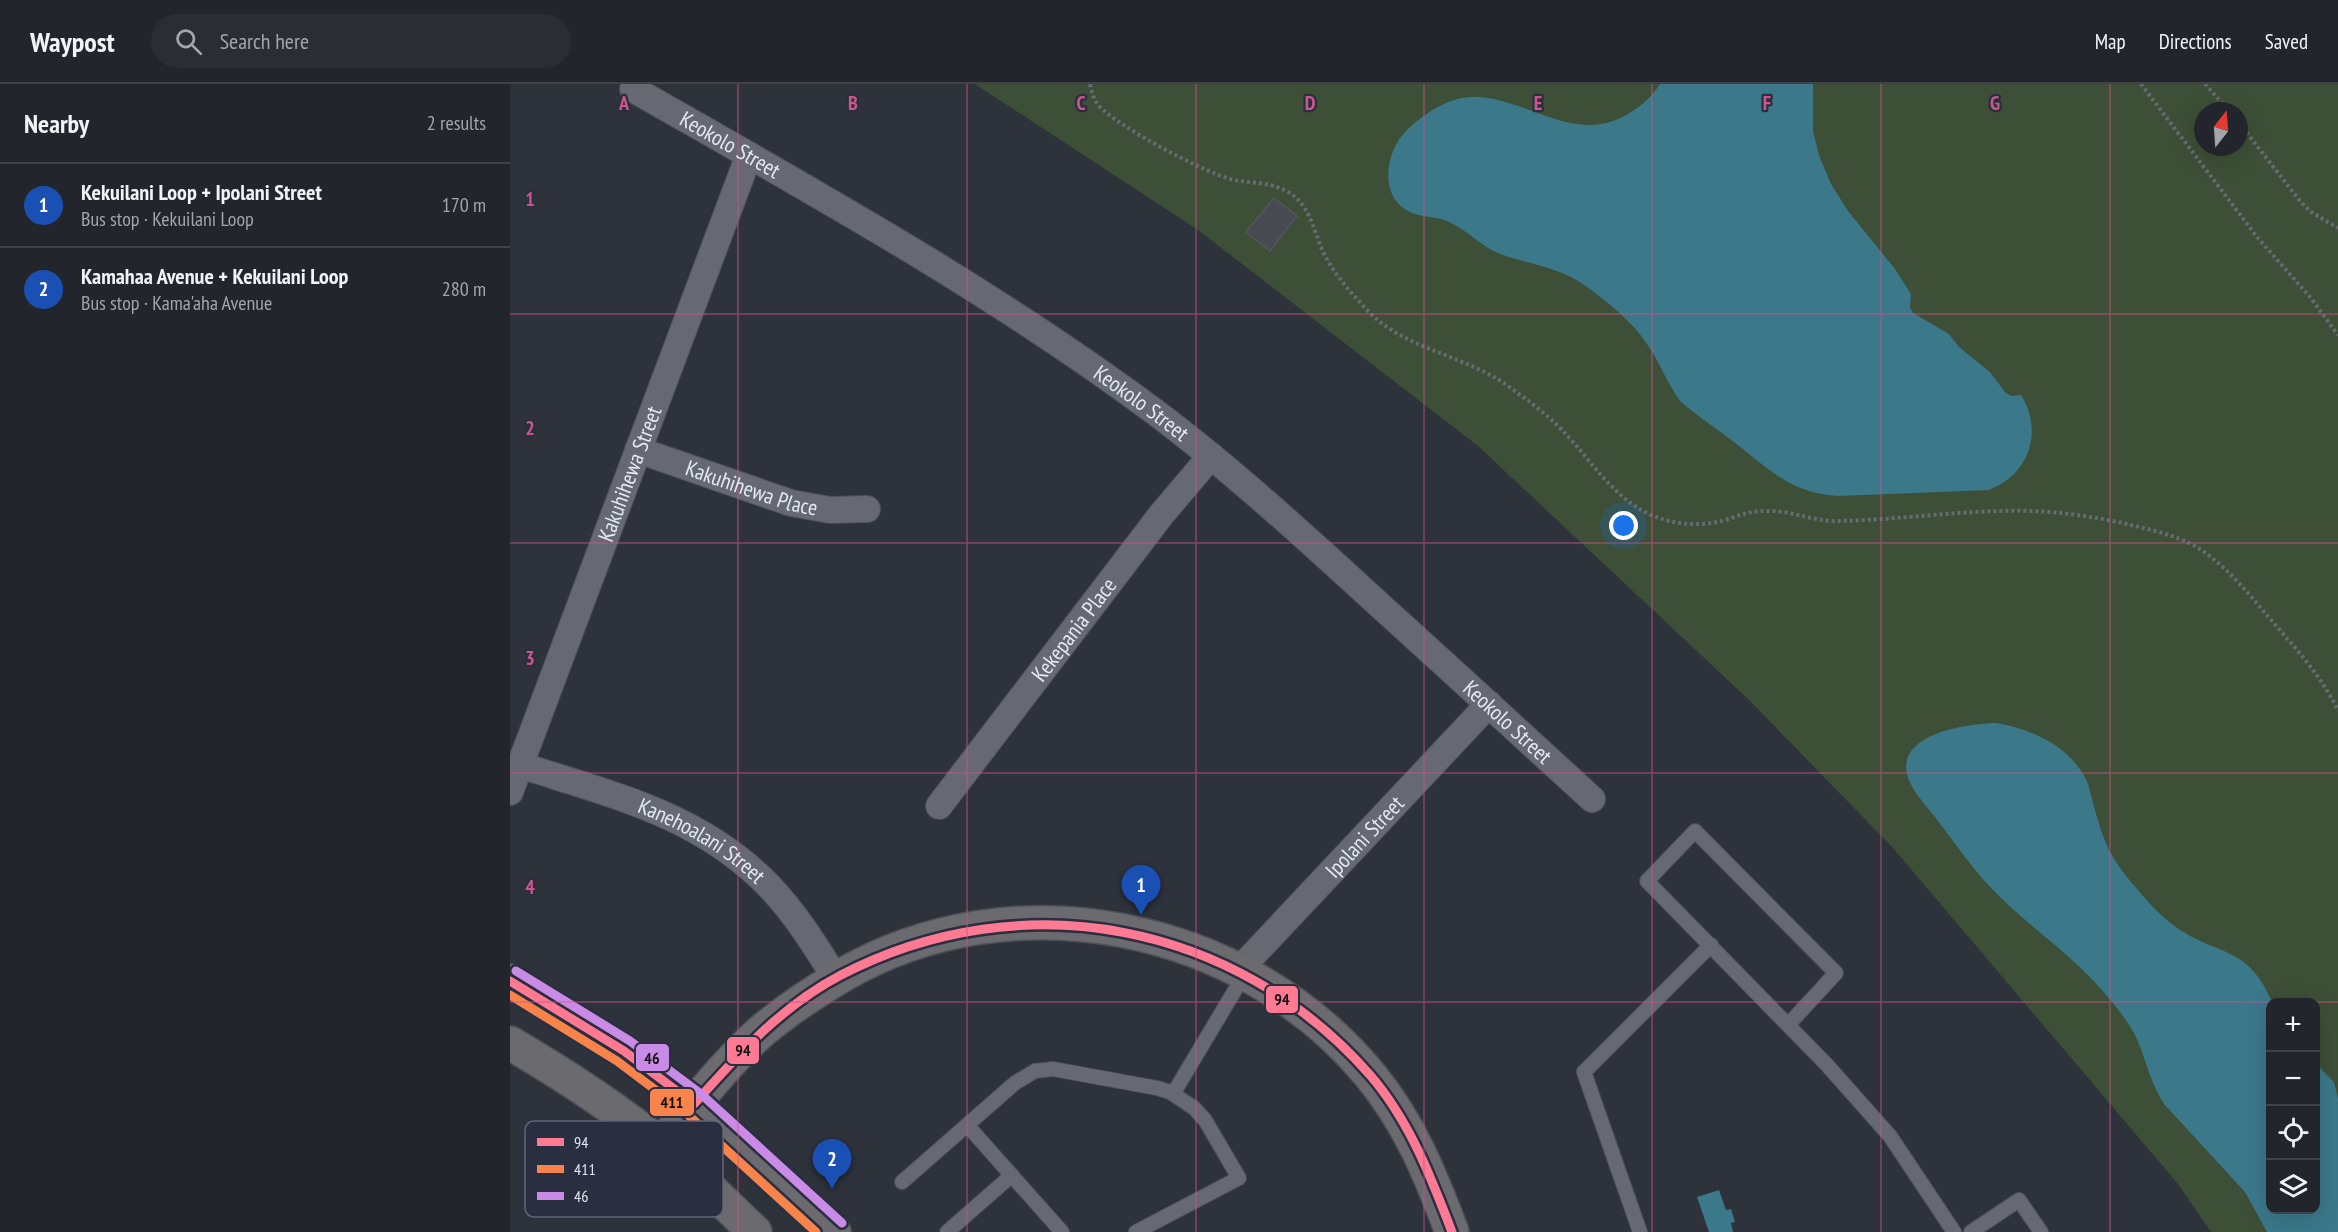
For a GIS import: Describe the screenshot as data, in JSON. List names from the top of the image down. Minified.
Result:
{"streets":{"street":["Keokolo Street","Kakuhihewa Street","Kakuhihewa Place","Kekepania Place","Ipolani Street","Kanehoalani Street"]},"crossings":[["Keokolo Street","Kakuhihewa Street"],["Keokolo Street","Kekepania Place"],["Keokolo Street","Ipolani Street"],["Kakuhihewa Street","Kakuhihewa Place"],["Kakuhihewa Street","Kanehoalani Street"]],"lines":["transit line 94","transit line 46","transit line 411"],"legend":["94","411","46"],"north":"top","page":{"header":"Waypost","search":"Search here","nav":["Map","Directions","Saved"],"heading":["Nearby","2 results"],"list":[{"mark":"1","name":"Kekuilani Loop + Ipolani Street","note":"Bus stop · Kekuilani Loop","value":"170 m"},{"mark":"2","name":"Kamahaa Avenue + Kekuilani Loop","note":"Bus stop · Kama'aha Avenue","value":"280 m"}],"pins":["1","2"],"map_buttons":["+","−"]},"grid":{"columns":["A","B","C","D","E","F","G"],"rows":["1","2","3","4"]}}
